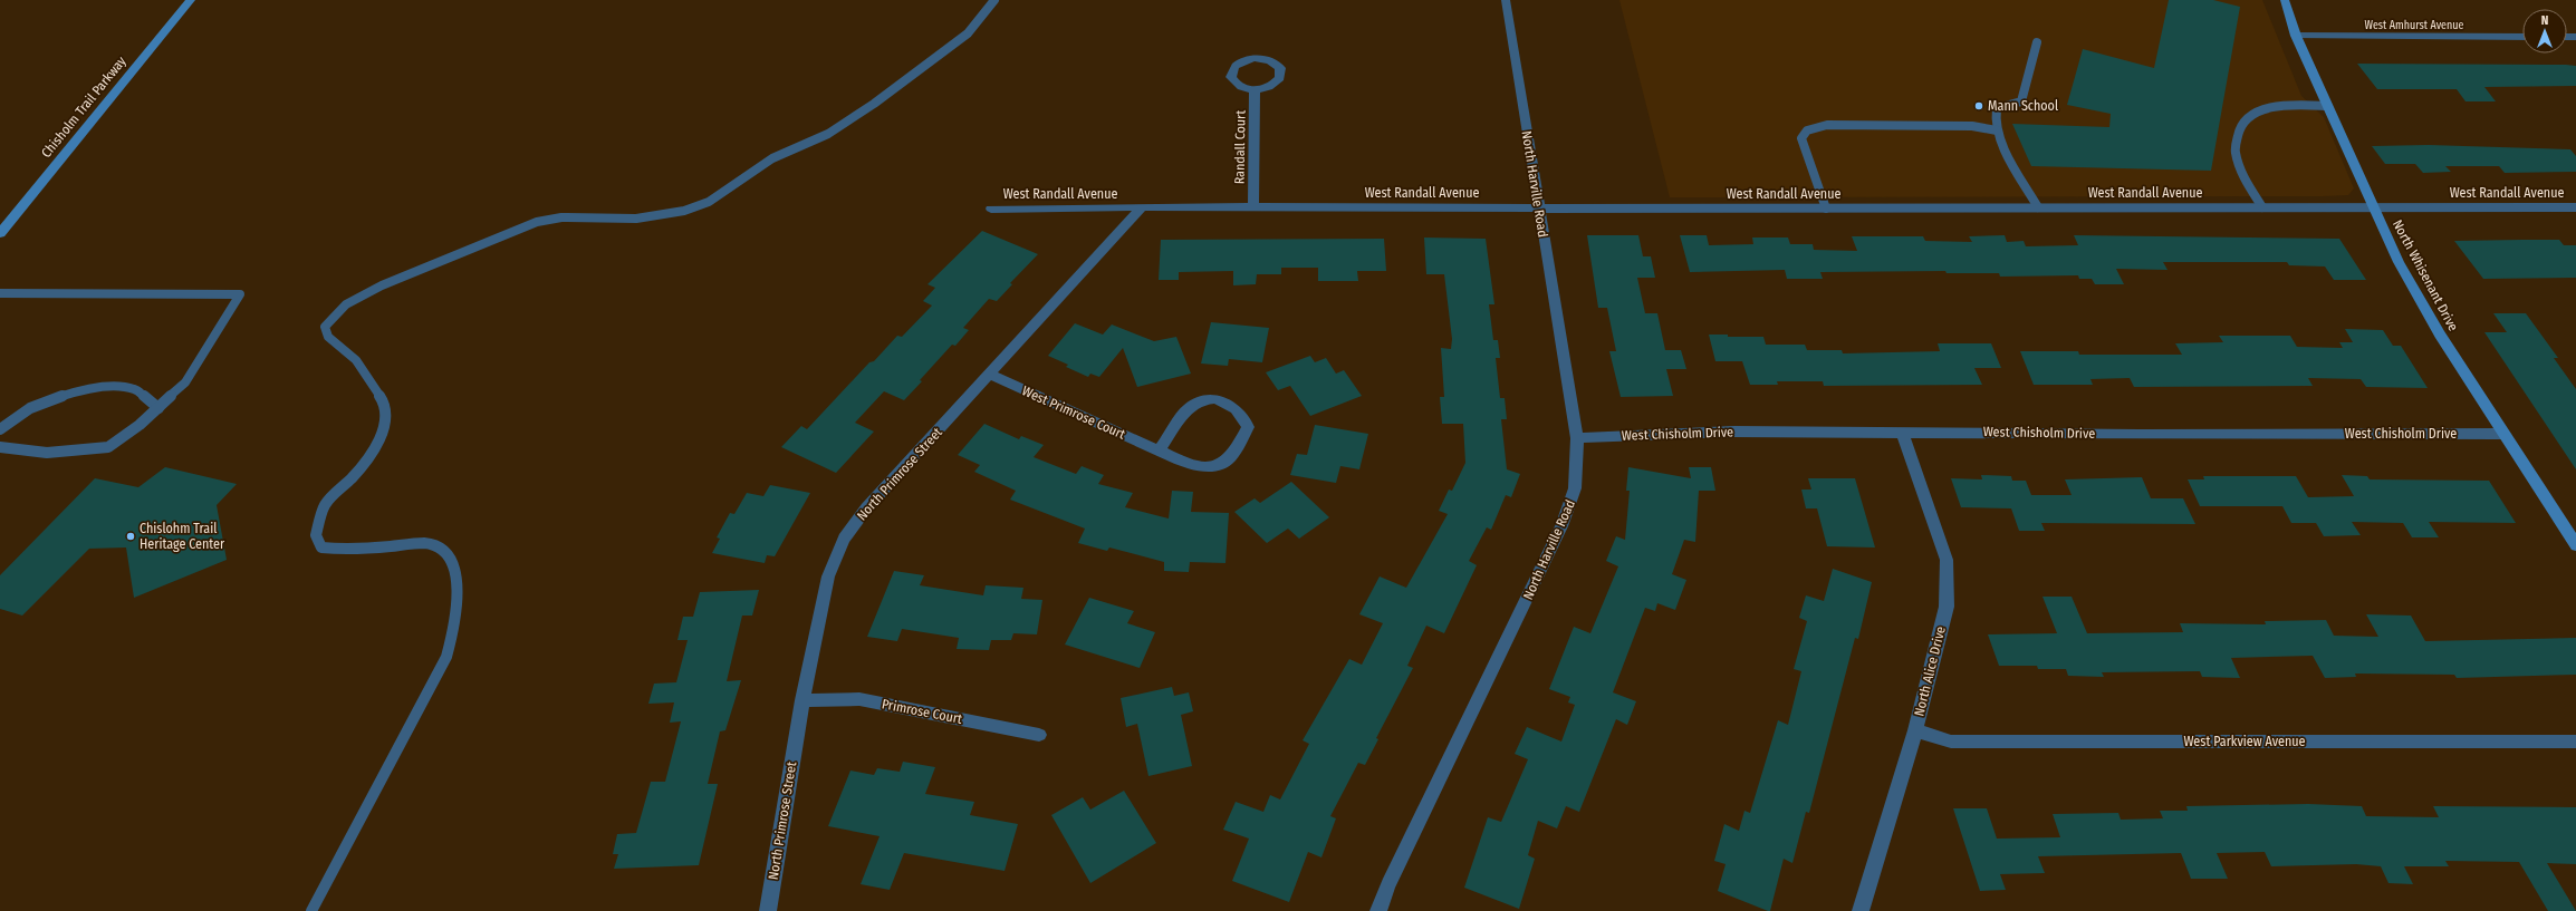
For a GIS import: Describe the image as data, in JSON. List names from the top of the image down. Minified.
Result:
{"streets":{"street":["West Amhurst Avenue","Chisholm Trail Parkway","Randall Court","North Harville Road","West Randall Avenue","North Whisenant Drive","West Primrose Court","West Chisholm Drive","North Primrose Street","North Alice Drive","Primrose Court","West Parkview Avenue"]},"crossings":[["West Amhurst Avenue","North Whisenant Drive"],["Randall Court","West Randall Avenue"],["North Harville Road","West Randall Avenue"],["North Harville Road","West Chisholm Drive"],["West Randall Avenue","North Whisenant Drive"],["West Randall Avenue","North Primrose Street"],["North Whisenant Drive","West Chisholm Drive"],["West Primrose Court","North Primrose Street"],["West Chisholm Drive","North Alice Drive"],["North Primrose Street","Primrose Court"],["North Alice Drive","West Parkview Avenue"]],"places":["Mann School","Chislohm Trail Heritage Center"],"north":"top"}
